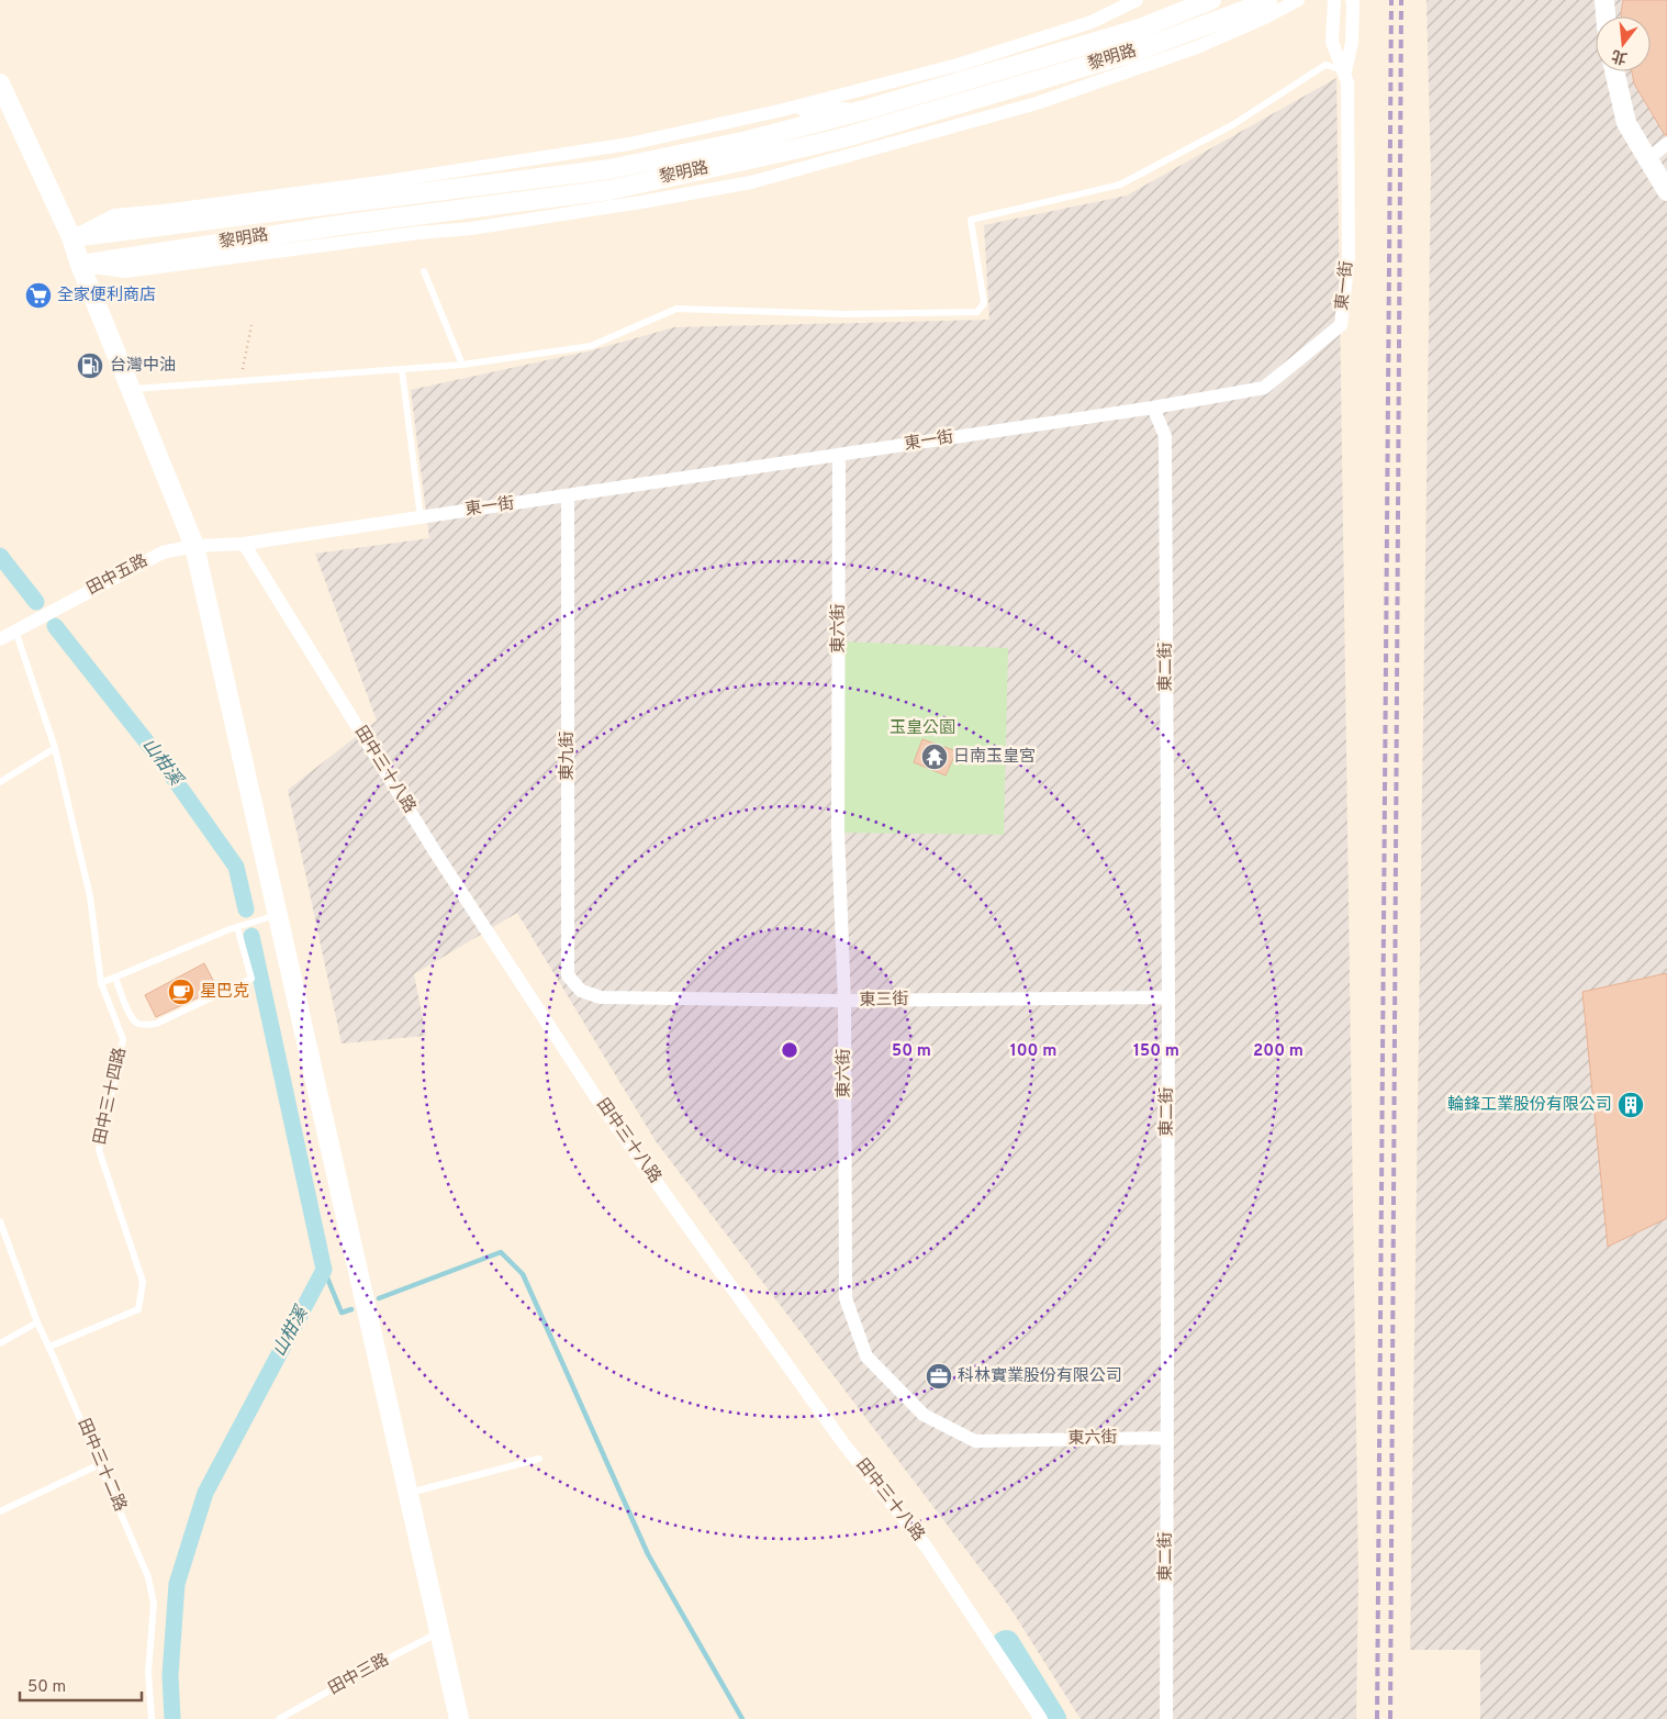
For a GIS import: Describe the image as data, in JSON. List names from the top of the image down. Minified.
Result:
{"streets":{"street":["黎明路","東一街","田中五路","東六街","東二街","東九街","田中三十八路","東三街"],"lane":["田中三十四路","田中三十二路","田中三路"]},"crossings":[["東一街","田中五路"],["東一街","東六街"],["東一街","東二街"],["東一街","東九街"],["東一街","田中三十八路"],["田中五路","田中三十八路"],["田中五路","田中三十四路"],["東六街","東二街"],["東六街","東三街"],["東二街","東三街"],["東九街","東三街"],["田中三十四路","田中三十二路"]],"water":["山柑溪"],"parks":["玉皇公園"],"places":{"supermarket":["全家便利商店"],"fuel station":["台灣中油"],"temple":["日南玉皇宮"],"cafe":["星巴克"],"building":["輪鋒工業股份有限公司"],"office":["科林實業股份有限公司"]},"scale_bar":"50 m","north":"bottom","rings":["50 m","100 m","150 m","200 m"]}
